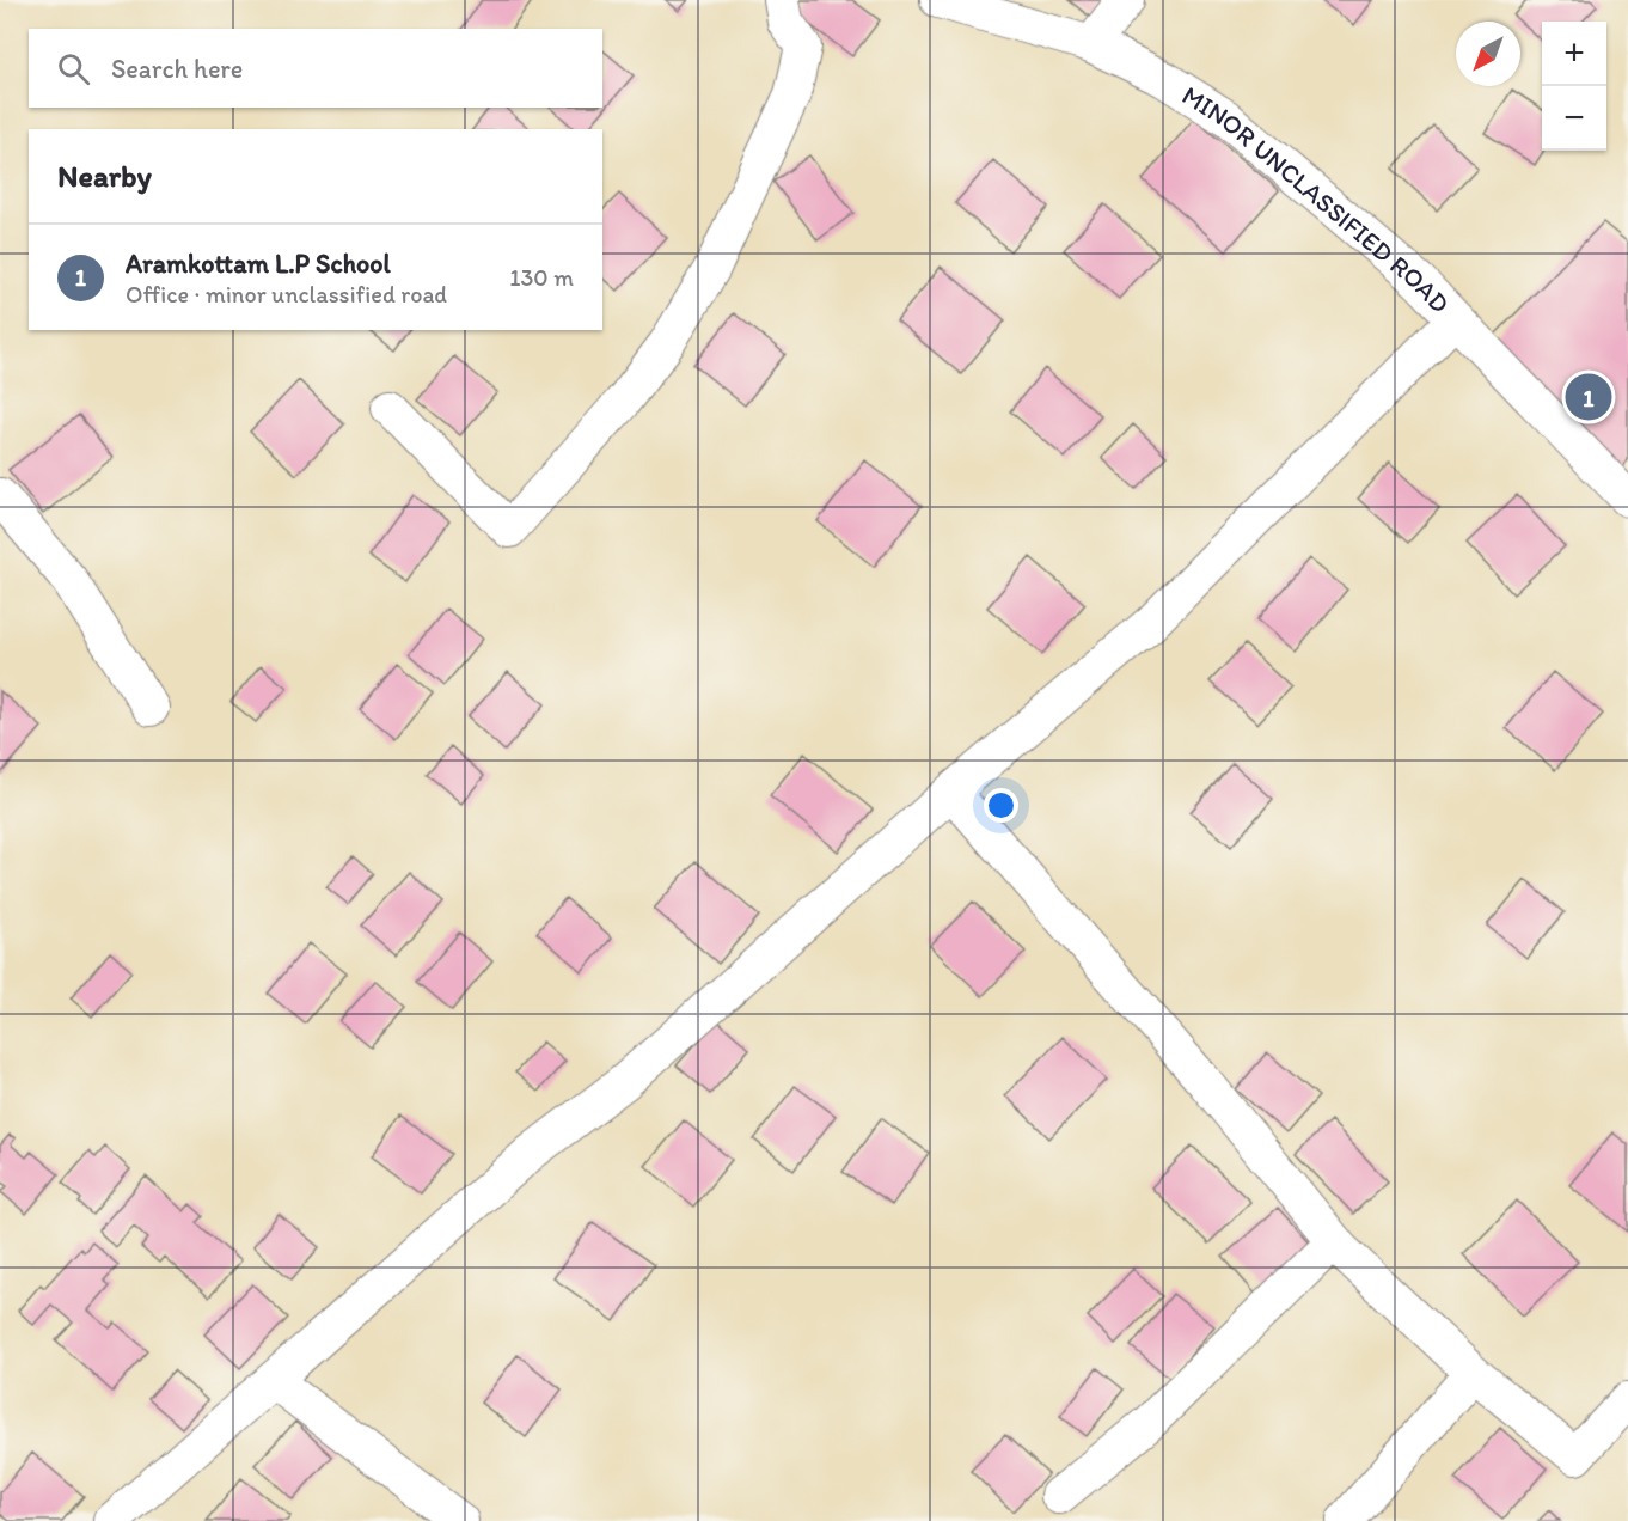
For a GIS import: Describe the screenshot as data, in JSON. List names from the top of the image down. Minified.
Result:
{"streets":{"street":["MINOR UNCLASSIFIED ROAD"]},"north":"bottom left","page":{"map_buttons":["+","−"],"search":"Search here","heading":"Nearby","list":[{"mark":"1","name":"Aramkottam L.P School","note":"Office · minor unclassified road","value":"130 m"}],"pins":"1"}}
